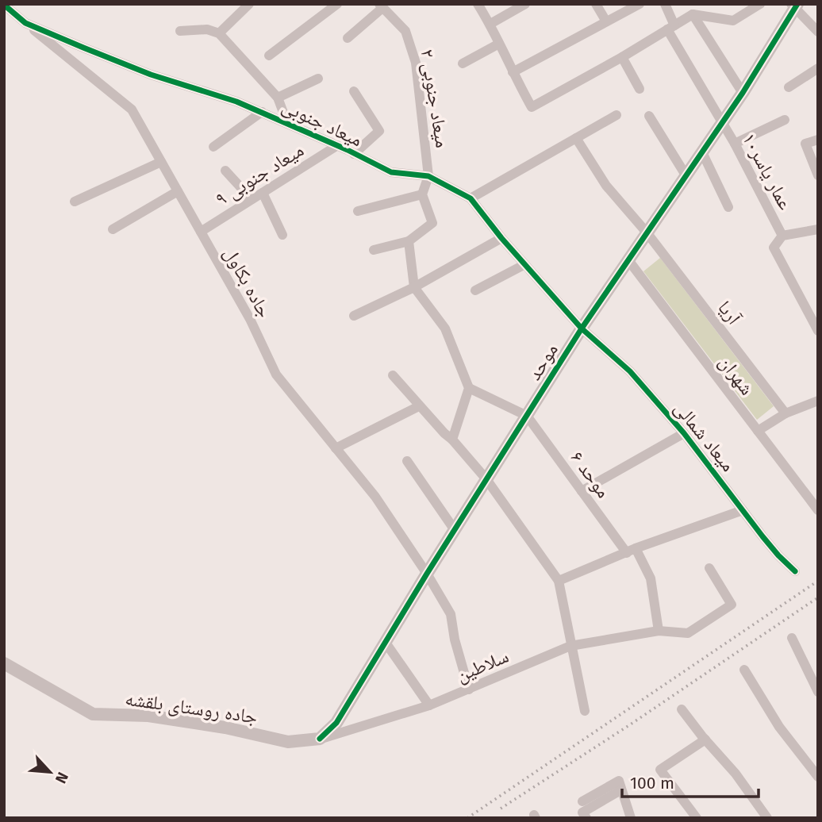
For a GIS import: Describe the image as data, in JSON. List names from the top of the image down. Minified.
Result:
{"streets":{"street":["میعاد جنوبی ۲","میعاد جنوبی","عمار یاسر۱۰","میعاد جنوبی ۹","جاده بکاول","آریا","موحد","شهران","میعاد شمالی","موحد ۶","سلاطین","جاده روستای بلقشه"]},"crossings":[["میعاد جنوبی ۲","میعاد جنوبی"],["میعاد جنوبی","میعاد جنوبی ۹"],["میعاد جنوبی","جاده بکاول"],["میعاد جنوبی","موحد"],["میعاد جنوبی","میعاد شمالی"],["عمار یاسر۱۰","موحد"],["میعاد جنوبی ۹","جاده بکاول"],["جاده بکاول","موحد"],["جاده بکاول","سلاطین"],["آریا","موحد"],["موحد","شهران"],["موحد","میعاد شمالی"],["موحد","موحد ۶"],["موحد","سلاطین"],["موحد","جاده روستای بلقشه"],["موحد ۶","سلاطین"],["سلاطین","جاده روستای بلقشه"]],"scale_bar":"100 m","north":"bottom right"}
